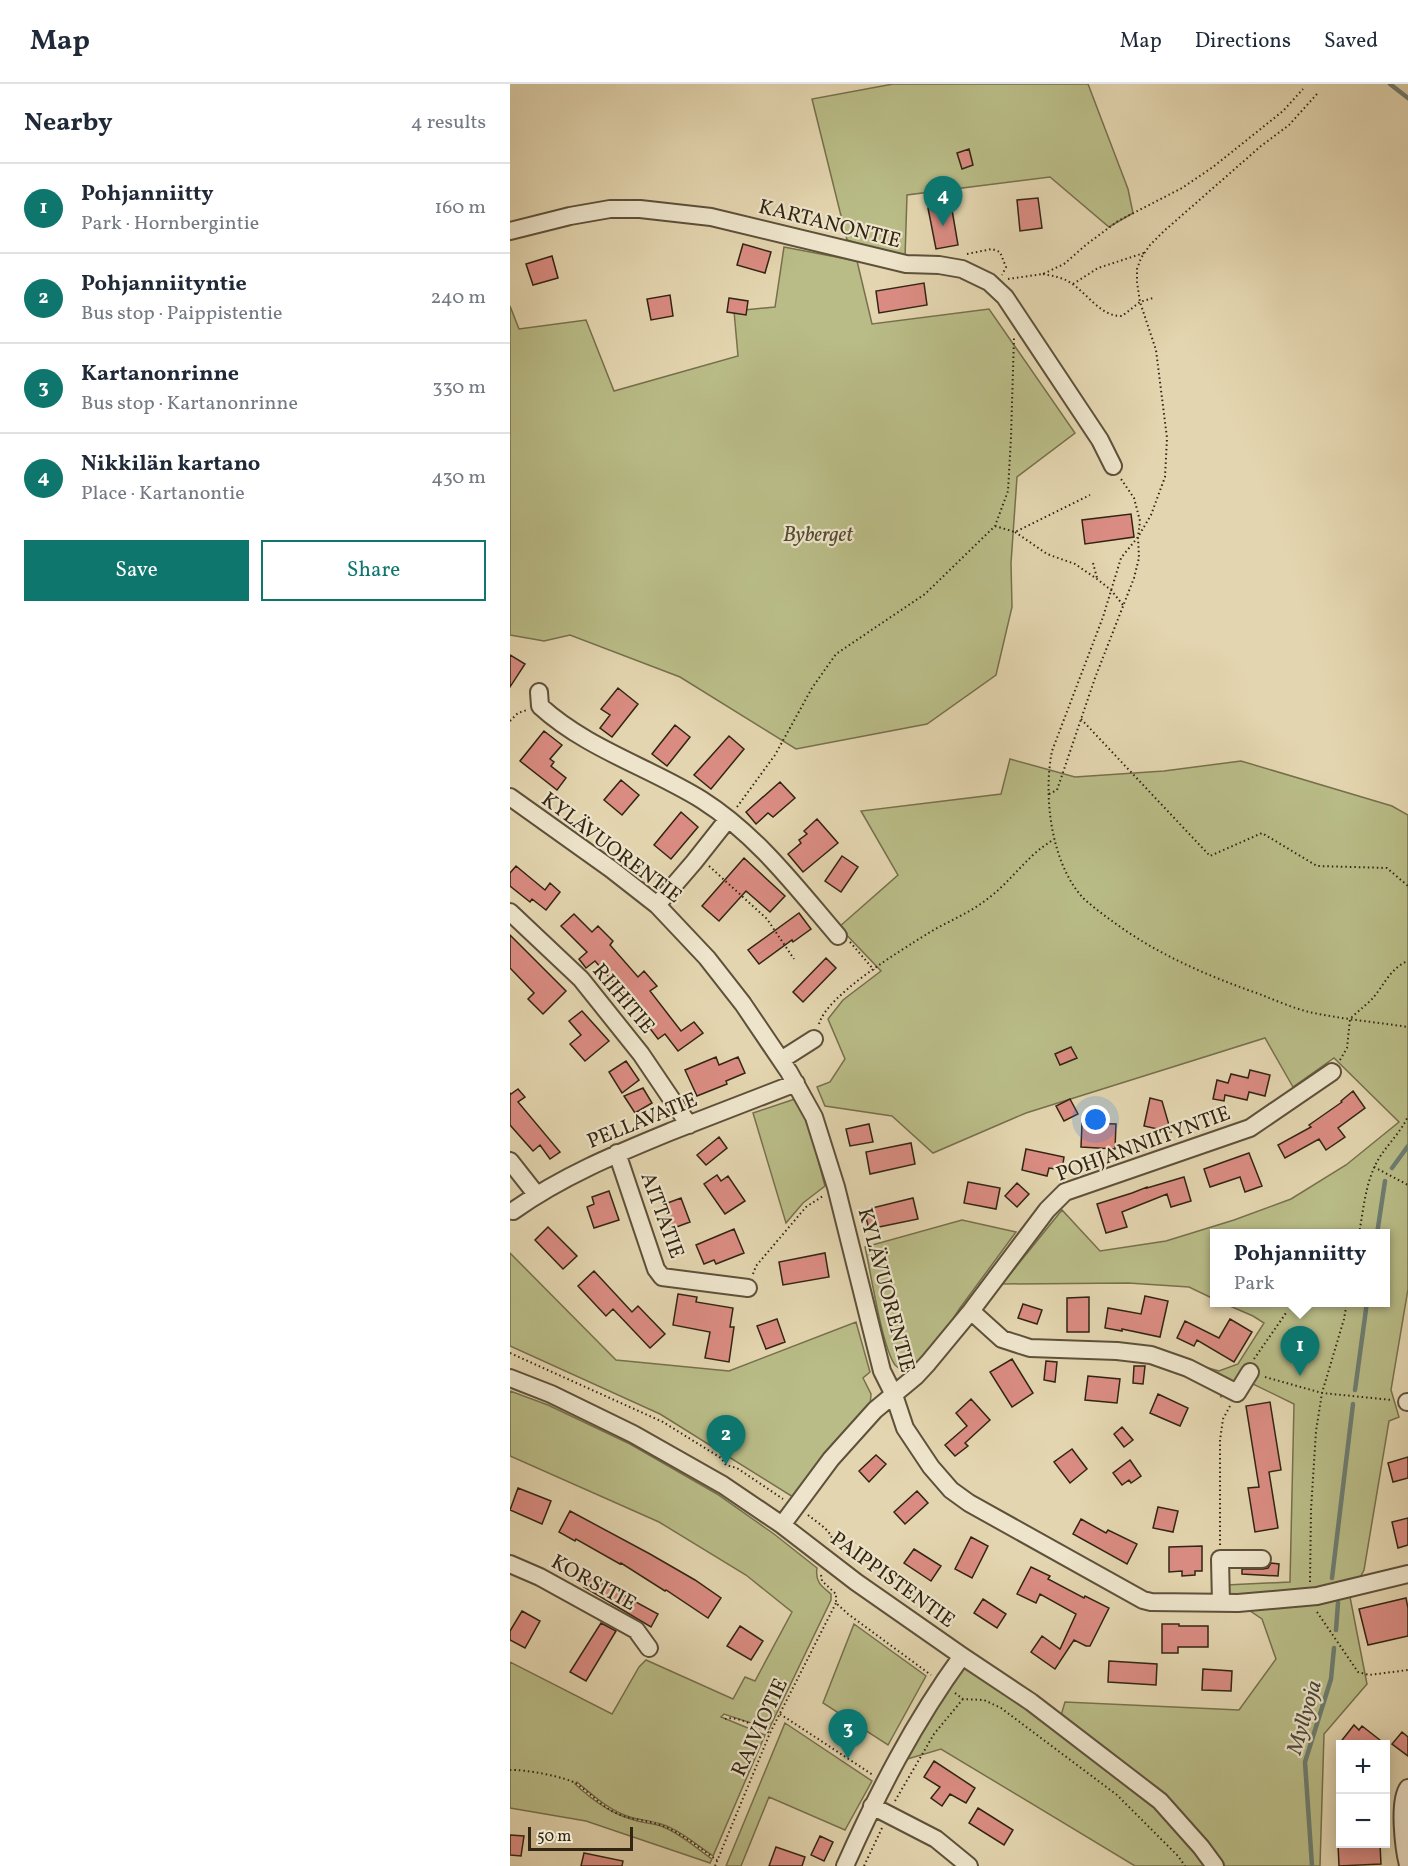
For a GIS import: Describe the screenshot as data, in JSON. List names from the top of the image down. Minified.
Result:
{"streets":{"street":["KARTANONTIE","KYLÄVUORENTIE","RIIHITIE","PELLAVATIE","POHJANNIITYNTIE","AITTATIE","PAIPPISTENTIE","KORSITIE"],"path":["RAIVIOTIE"]},"crossings":[["KYLÄVUORENTIE","PELLAVATIE"],["KYLÄVUORENTIE","POHJANNIITYNTIE"],["RIIHITIE","PELLAVATIE"],["PELLAVATIE","AITTATIE"],["POHJANNIITYNTIE","PAIPPISTENTIE"]],"water":["Myllyoja"],"parks":["Byberget"],"scale_bar":"50 m","page":{"header":"Map","nav":["Map","Directions","Saved"],"heading":["Nearby","4 results"],"list":[{"mark":"1","name":"Pohjanniitty","note":"Park · Hornbergintie","value":"160 m"},{"mark":"2","name":"Pohjanniityntie","note":"Bus stop · Paippistentie","value":"240 m"},{"mark":"3","name":"Kartanonrinne","note":"Bus stop · Kartanonrinne","value":"330 m"},{"mark":"4","name":"Nikkilän kartano","note":"Place · Kartanontie","value":"430 m"}],"pins":["4","1","2","3"],"buttons":["Save","Share"],"popup":["Pohjanniitty","Park"],"map_buttons":["+","−"],"scale":"50 m"}}
